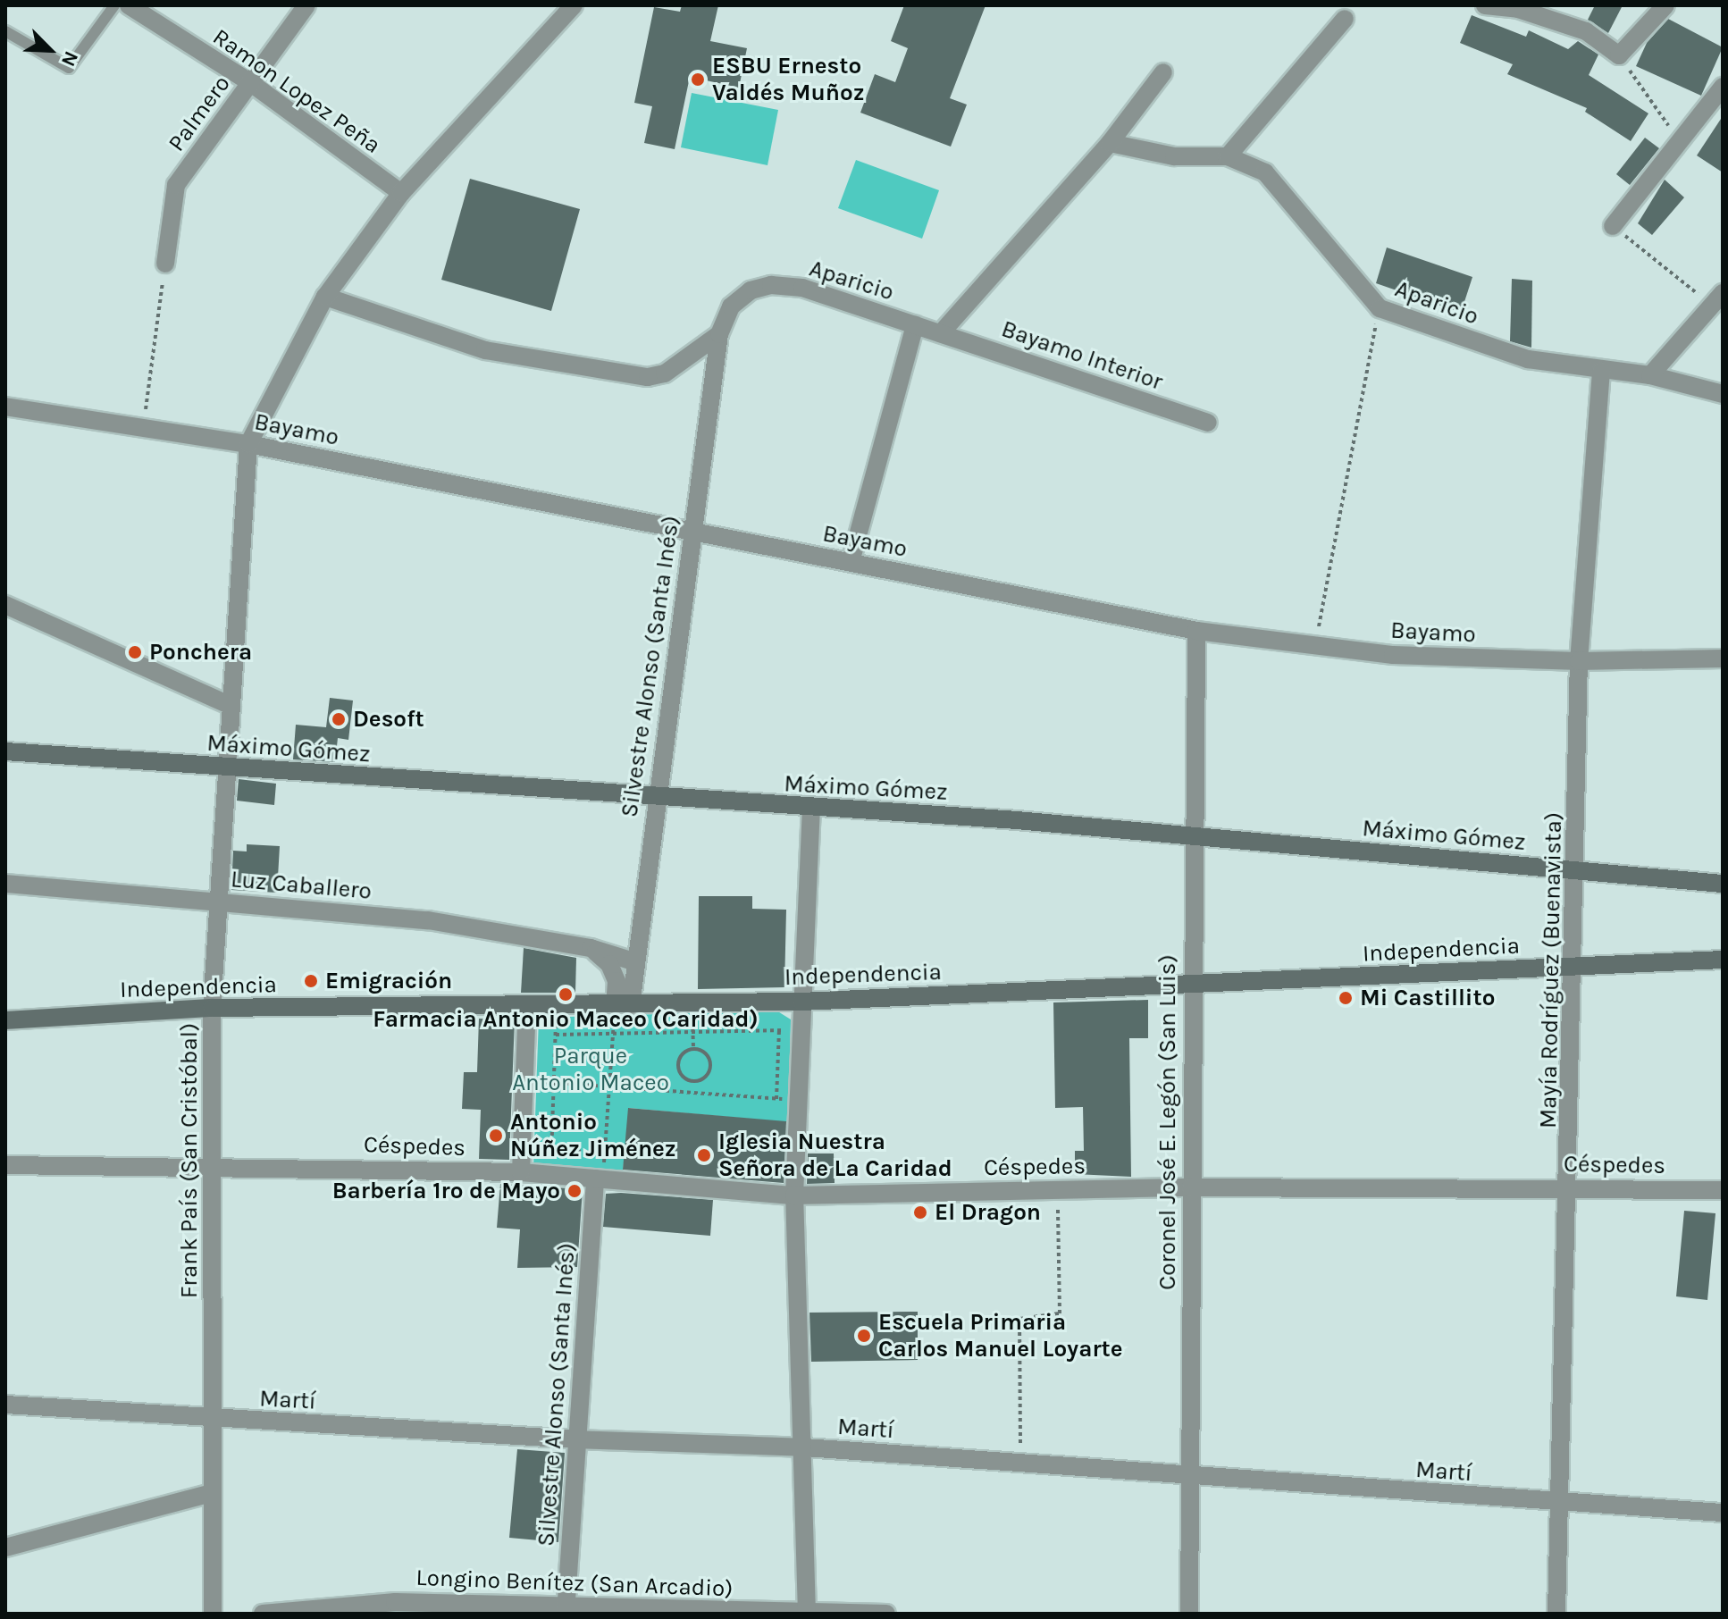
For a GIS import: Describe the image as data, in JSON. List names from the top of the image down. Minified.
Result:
{"streets":{"main road":["Máximo Gómez","Independencia"],"street":["Ramon Lopez Peña","Palmero","Aparicio","Bayamo Interior","Bayamo","Silvestre Alonso (Santa Inés)","Luz Caballero","Mayía Rodríguez (Buenavista)","Coronel José E. Legón (San Luis)","Céspedes","Frank País (San Cristóbal)","Martí","Longino Benítez (San Arcadio)"]},"crossings":[["Ramon Lopez Peña","Palmero"],["Ramon Lopez Peña","Frank País (San Cristóbal)"],["Aparicio","Bayamo Interior"],["Aparicio","Silvestre Alonso (Santa Inés)"],["Aparicio","Mayía Rodríguez (Buenavista)"],["Aparicio","Frank País (San Cristóbal)"],["Bayamo","Silvestre Alonso (Santa Inés)"],["Bayamo","Mayía Rodríguez (Buenavista)"],["Bayamo","Coronel José E. Legón (San Luis)"],["Bayamo","Frank País (San Cristóbal)"],["Silvestre Alonso (Santa Inés)","Máximo Gómez"],["Silvestre Alonso (Santa Inés)","Luz Caballero"],["Silvestre Alonso (Santa Inés)","Independencia"],["Silvestre Alonso (Santa Inés)","Céspedes"],["Silvestre Alonso (Santa Inés)","Martí"],["Silvestre Alonso (Santa Inés)","Longino Benítez (San Arcadio)"],["Máximo Gómez","Mayía Rodríguez (Buenavista)"],["Máximo Gómez","Coronel José E. Legón (San Luis)"],["Máximo Gómez","Frank País (San Cristóbal)"],["Luz Caballero","Frank País (San Cristóbal)"],["Independencia","Mayía Rodríguez (Buenavista)"],["Independencia","Coronel José E. Legón (San Luis)"],["Independencia","Frank País (San Cristóbal)"],["Mayía Rodríguez (Buenavista)","Céspedes"],["Mayía Rodríguez (Buenavista)","Martí"],["Coronel José E. Legón (San Luis)","Céspedes"],["Coronel José E. Legón (San Luis)","Martí"],["Céspedes","Frank País (San Cristóbal)"],["Frank País (San Cristóbal)","Martí"]],"parks":["Parque Antonio Maceo"],"places":["ESBU Ernesto Valdés Muñoz","Ponchera","Desoft","Emigración","Farmacia Antonio Maceo (Caridad)","Mi Castillito","Antonio Núñez Jiménez","Iglesia Nuestra Señora de La Caridad","Barbería 1ro de Mayo","El Dragon","Escuela Primaria Carlos Manuel Loyarte"],"north":"bottom right"}
